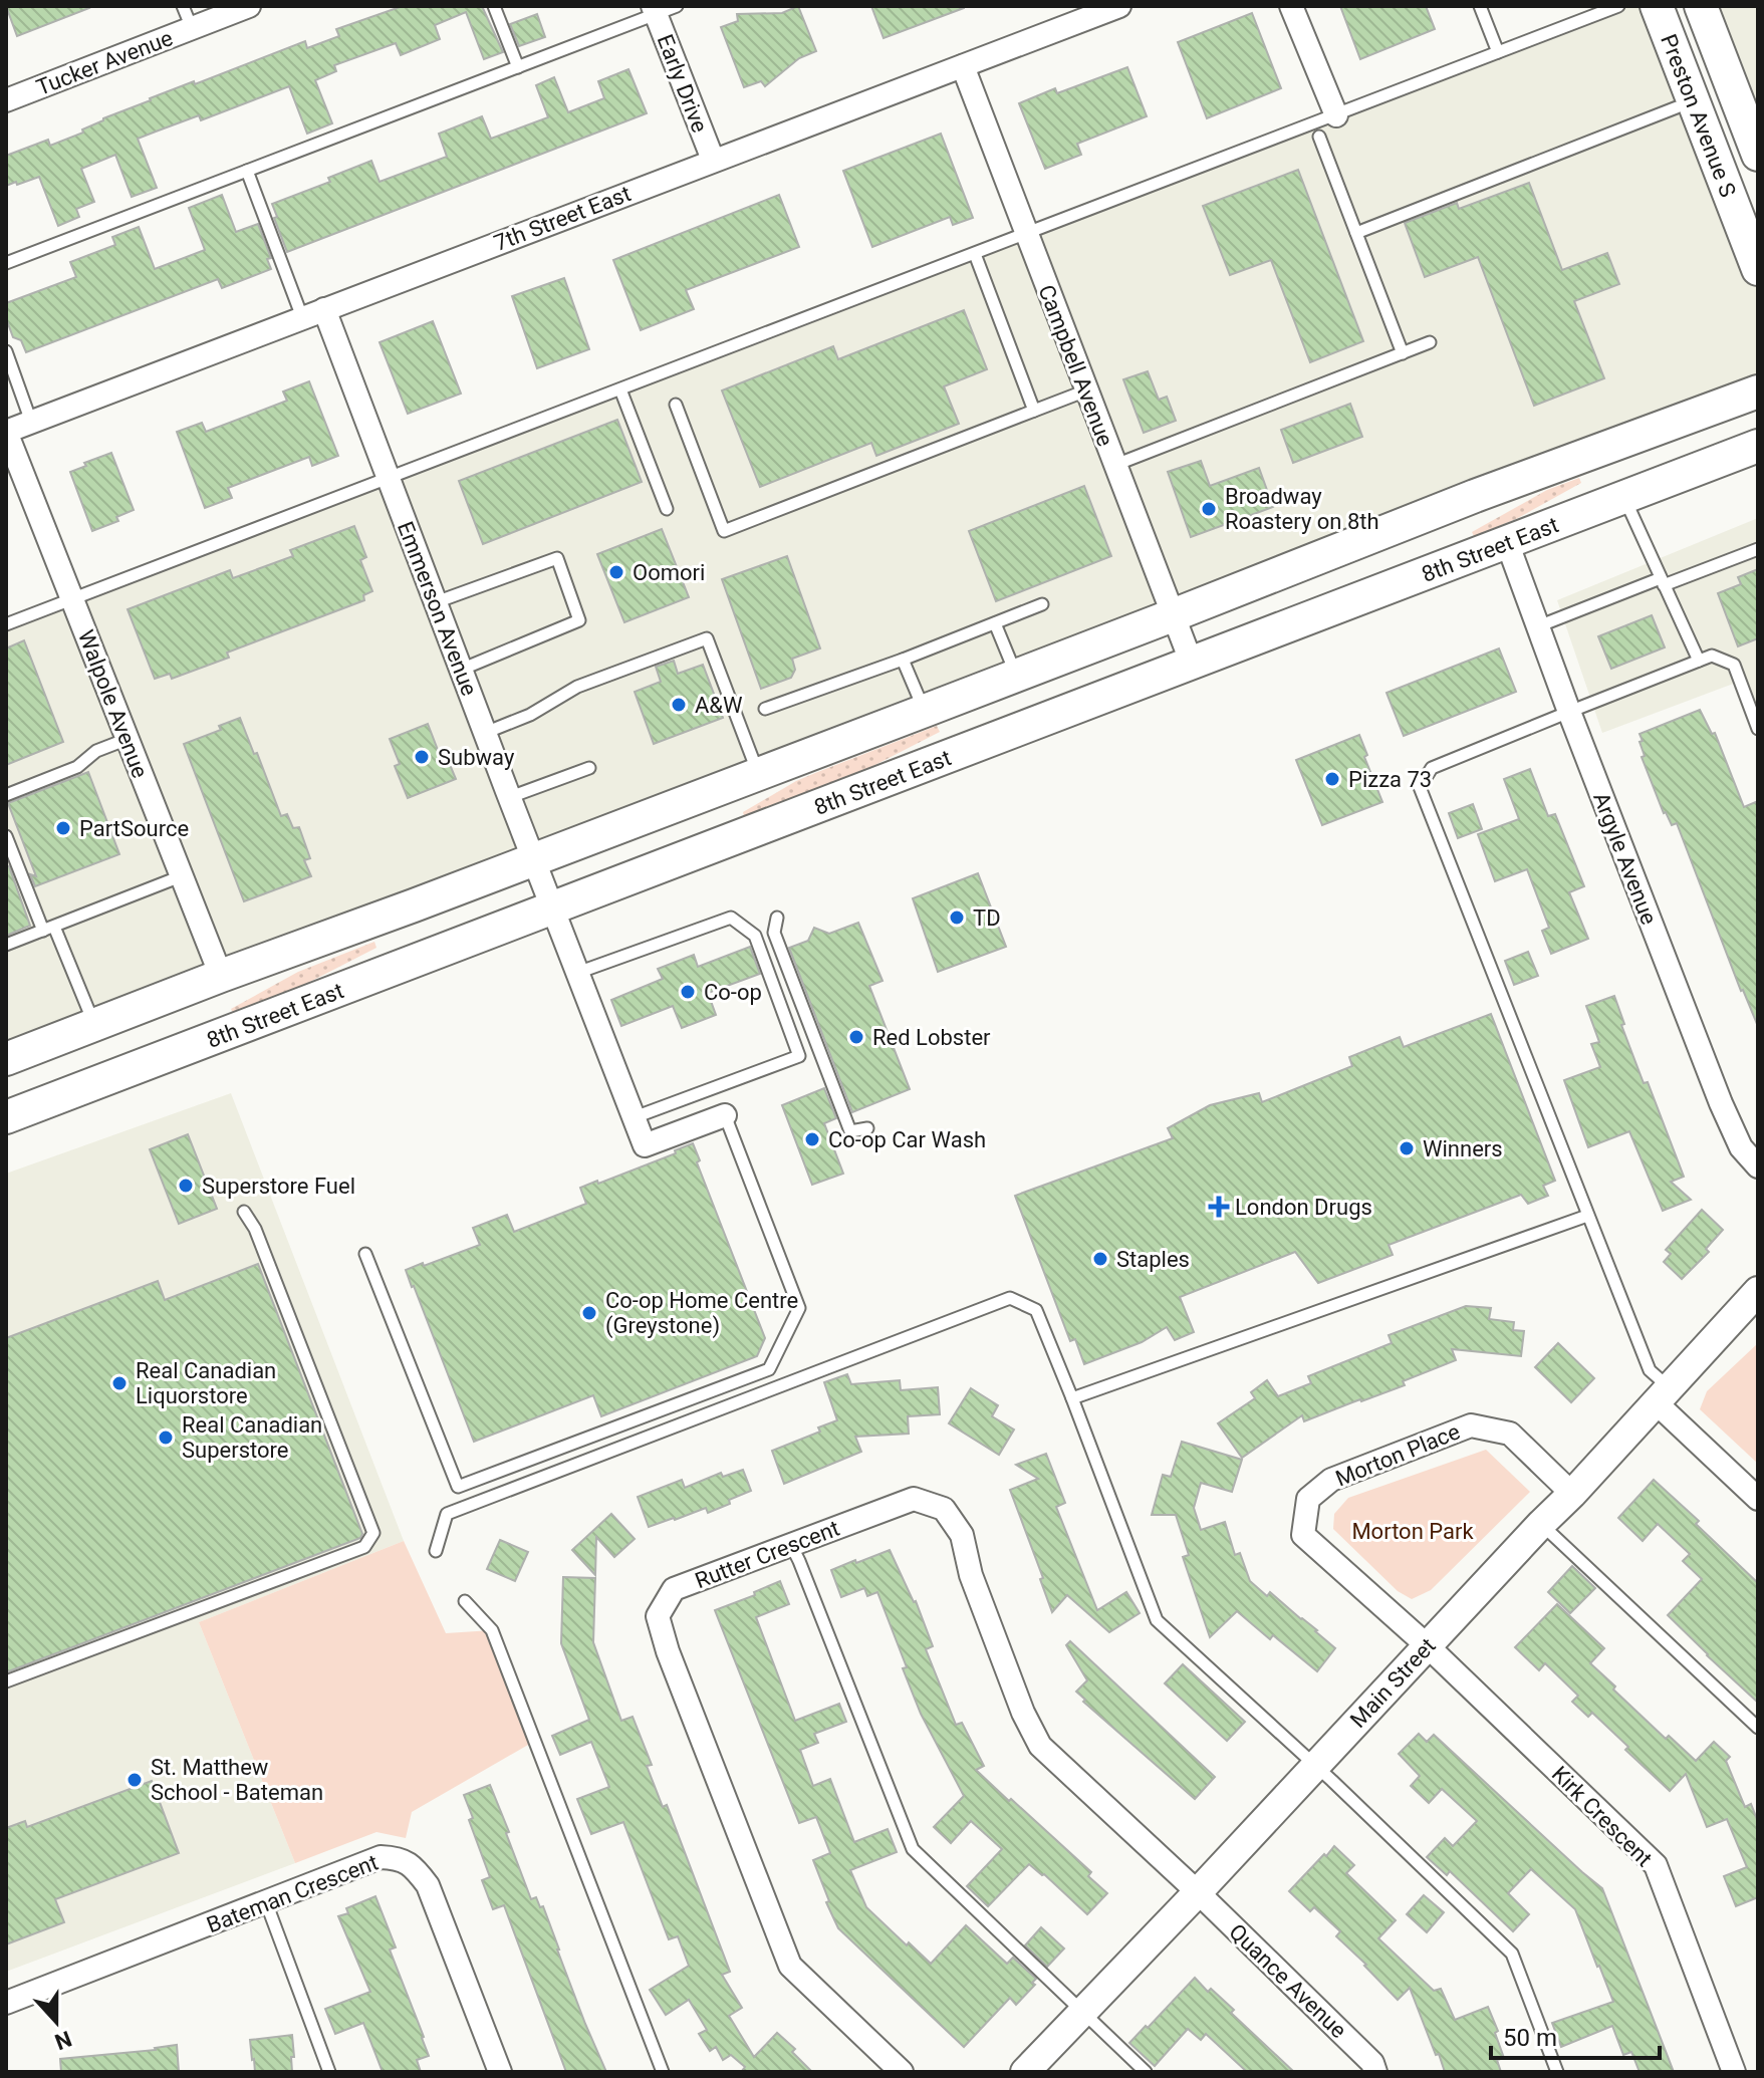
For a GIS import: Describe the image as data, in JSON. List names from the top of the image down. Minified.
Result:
{"streets":{"main road":["Preston Avenue S","8th Street East"],"street":["Tucker Avenue","Early Drive","7th Street East","Campbell Avenue","Emmerson Avenue","Walpole Avenue","Argyle Avenue","Morton Place","Rutter Crescent","Main Street","Kirk Crescent","Bateman Crescent","Quance Avenue"]},"crossings":[["Early Drive","7th Street East"],["7th Street East","Campbell Avenue"],["7th Street East","Emmerson Avenue"],["7th Street East","Walpole Avenue"],["Campbell Avenue","8th Street East"],["8th Street East","Emmerson Avenue"],["8th Street East","Argyle Avenue"],["Morton Place","Main Street"],["Morton Place","Kirk Crescent"],["Rutter Crescent","Main Street"],["Rutter Crescent","Quance Avenue"],["Main Street","Kirk Crescent"],["Main Street","Quance Avenue"]],"parks":["Morton Park"],"places":{"other":["Broadway Roastery on 8th","Oomori","A&W","Subway","Pizza 73","PartSource","TD","Co-op","Red Lobster","Co-op Car Wash","Winners","Superstore Fuel","Staples","Co-op Home Centre (Greystone)","Real Canadian Liquorstore","Real Canadian Superstore","St. Matthew School - Bateman"],"health":["London Drugs"]},"scale_bar":"50 m","north":"bottom"}
